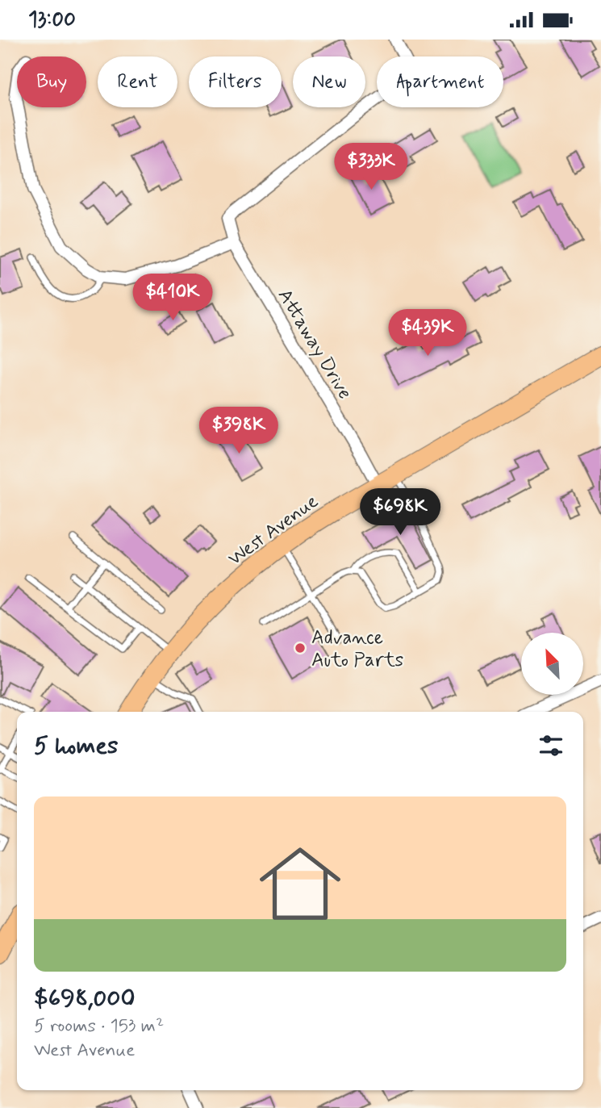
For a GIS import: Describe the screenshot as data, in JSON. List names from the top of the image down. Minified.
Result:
{"streets":{"main road":["West Avenue"],"street":["Attaway Drive"]},"crossings":[["Attaway Drive","West Avenue"]],"places":["Advance Auto Parts"],"north":"top left","page":{"status":"13:00","chip":["Buy","Rent","Filters","New","Apartment"],"price":["$333K","$410K","$439K","$398K","$698K"],"heading":"5 homes","list":[{"name":"$698,000","note":"5 rooms · 153 m² · West Avenue"}]}}
